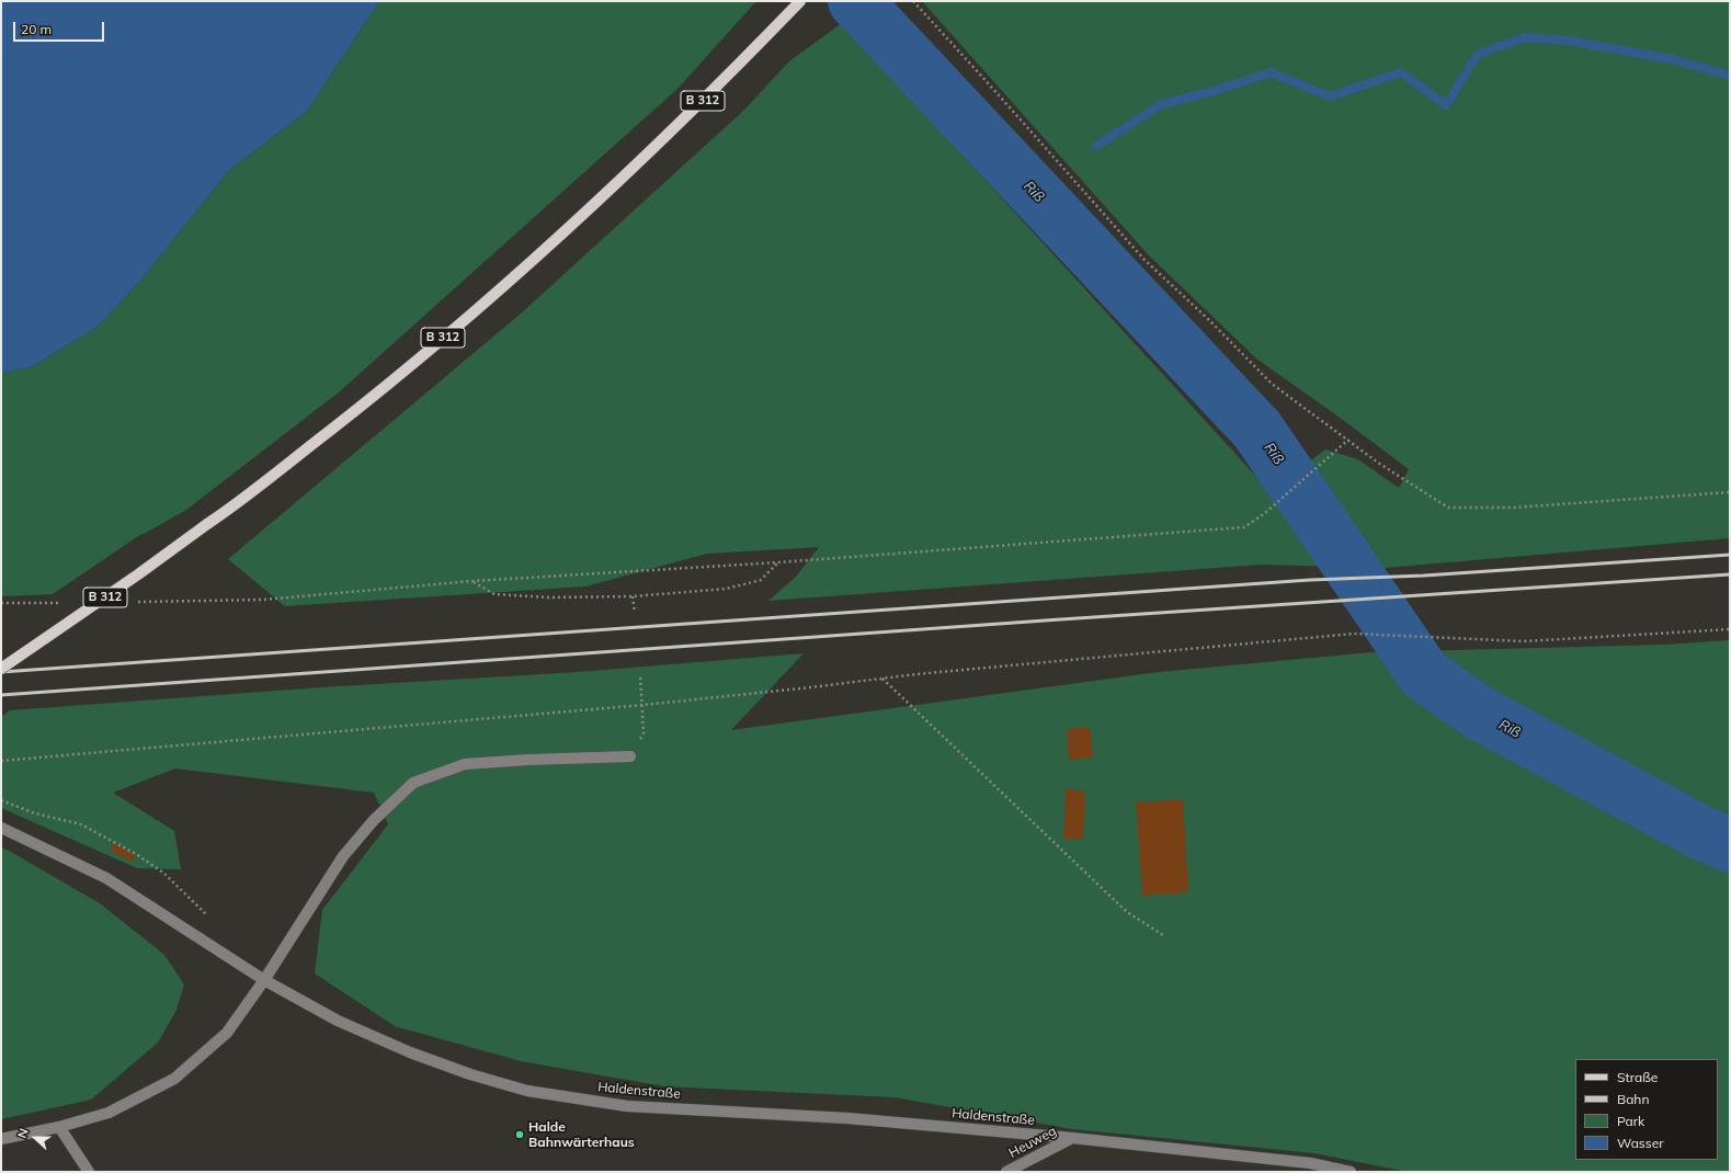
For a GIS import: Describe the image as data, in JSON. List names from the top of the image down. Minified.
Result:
{"streets":{"main road":["B 312"],"street":["Haldenstraße","Heuweg"]},"crossings":[["Haldenstraße","Heuweg"]],"water":["Riß"],"places":["Halde Bahnwärterhaus"],"legend":["Straße","Bahn","Park","Wasser"],"scale_bar":"20 m","north":"left"}
